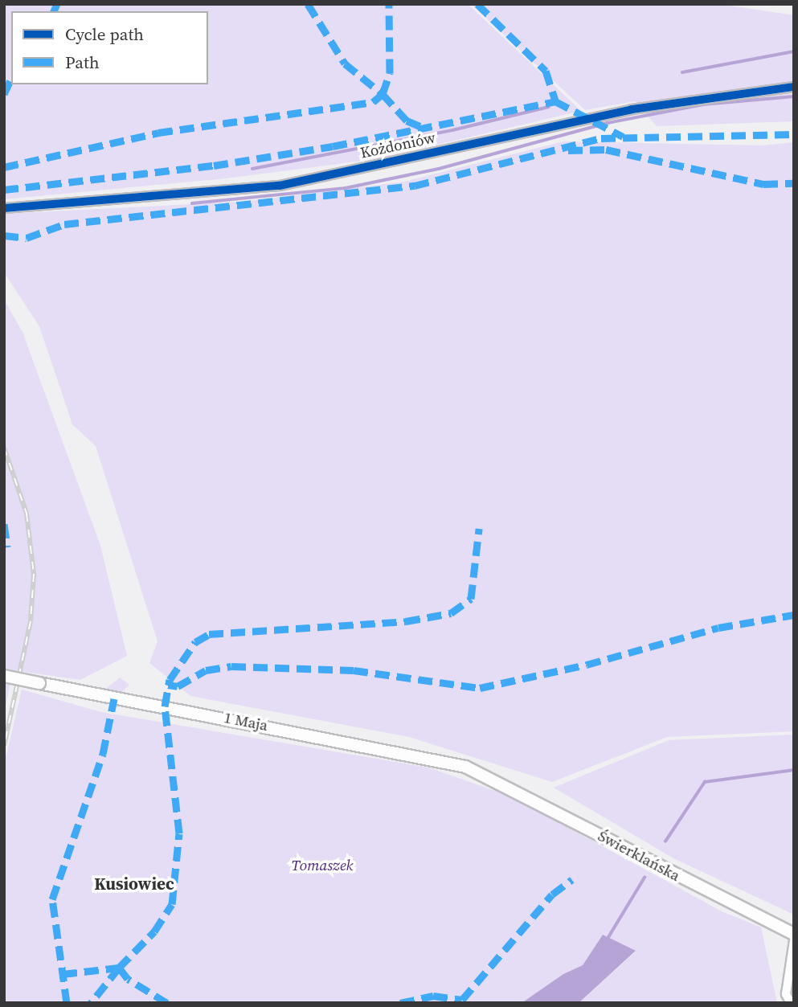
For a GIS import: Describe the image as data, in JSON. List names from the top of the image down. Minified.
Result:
{"streets":{"main road":["1 Maja","Świerklańska"],"street":["Kożdoniów"]},"crossings":[["1 Maja","Świerklańska"]],"districts":["Kusiowiec"],"parks":["Tomaszek"],"legend":["Cycle path","Path"]}
